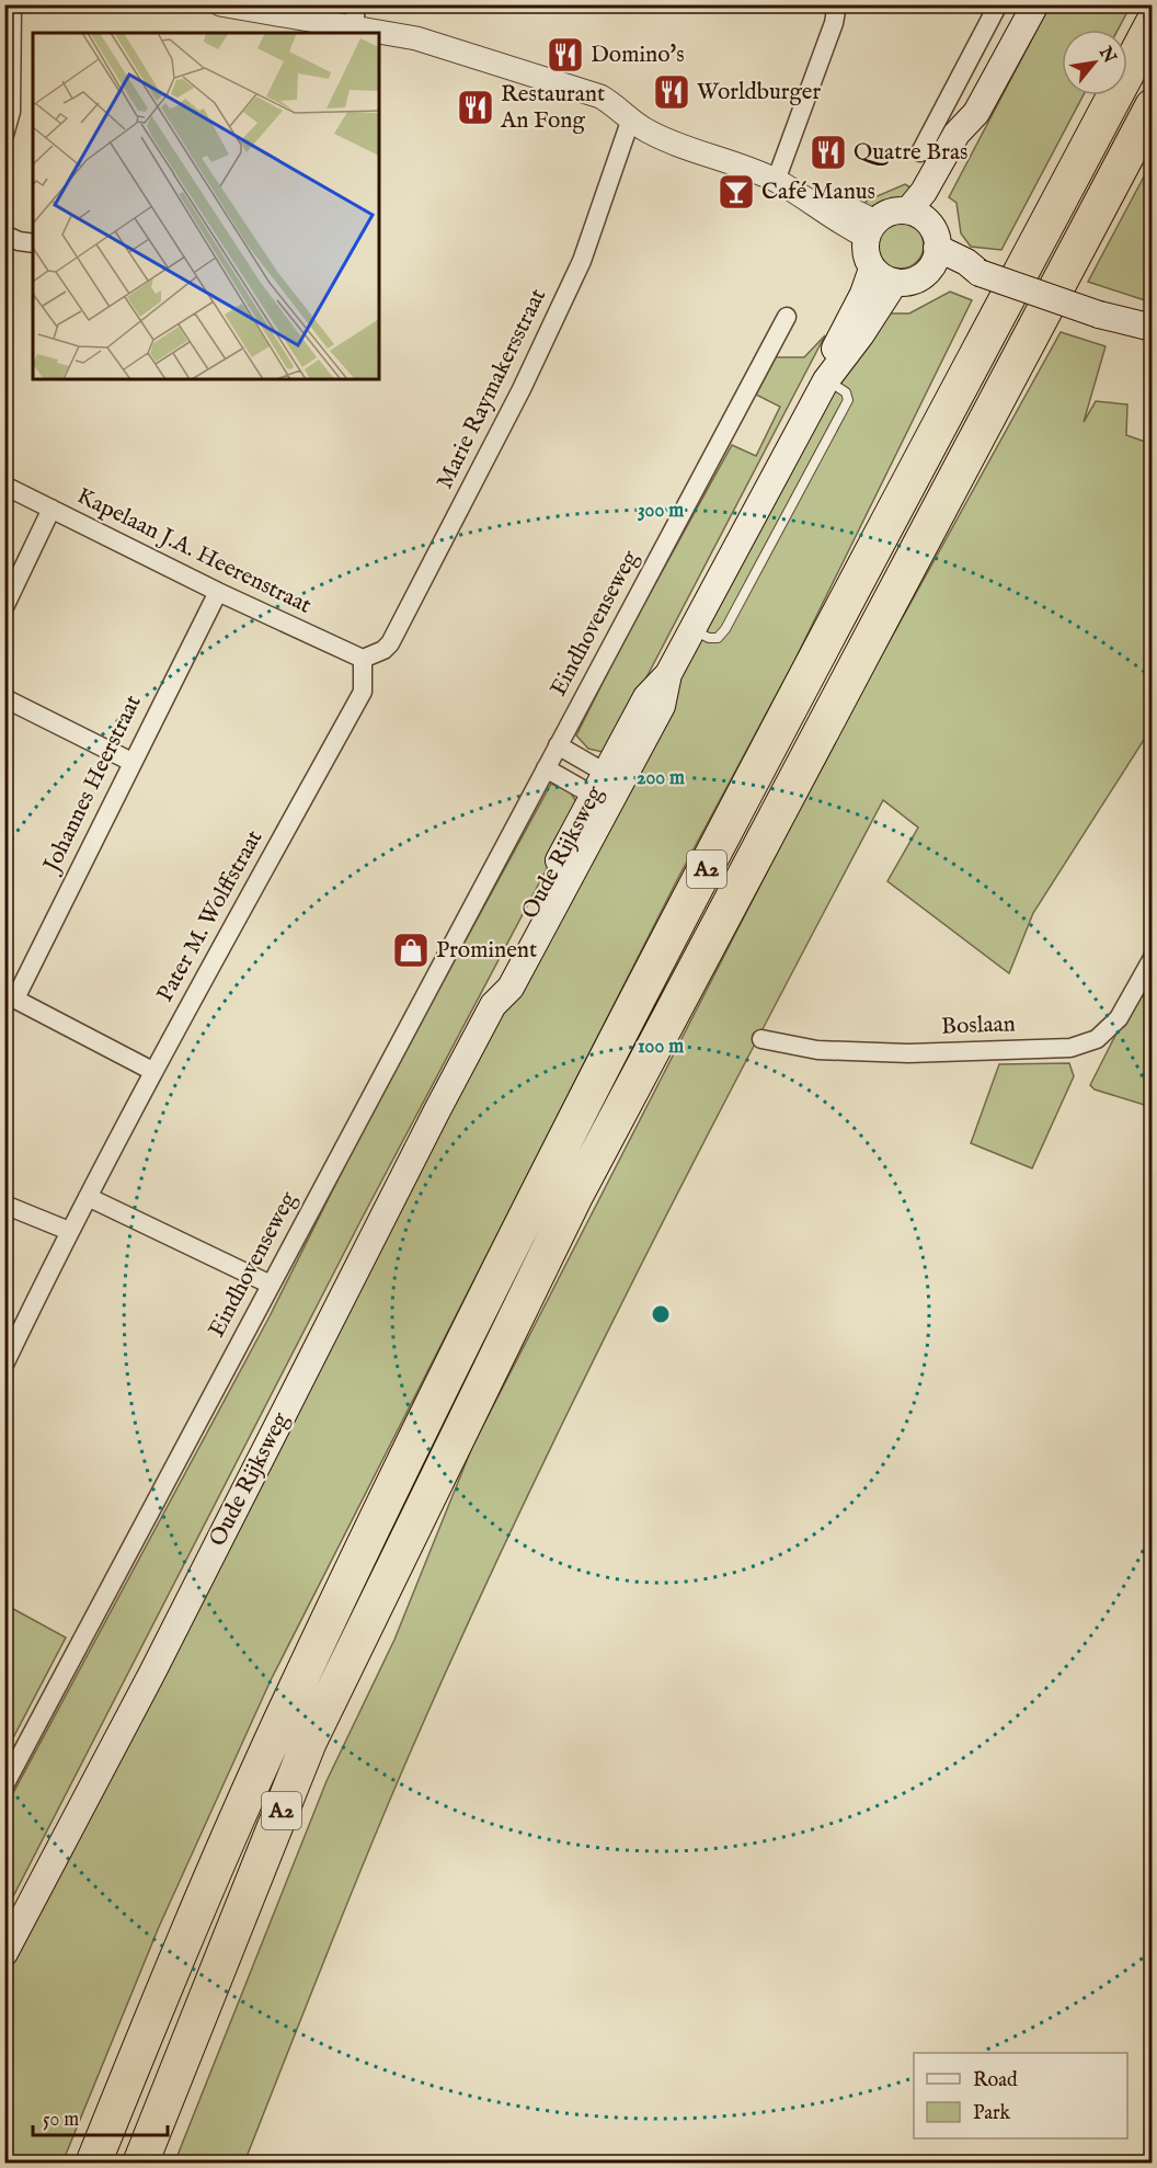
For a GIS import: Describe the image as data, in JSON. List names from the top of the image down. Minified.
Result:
{"streets":{"highway":["A2"],"main road":["Oude Rijksweg"],"street":["Marie Raymakersstraat","Kapelaan J.A. Heerenstraat","Eindhovenseweg","Johannes Heerstraat","Pater M. Wolffstraat","Boslaan"]},"crossings":[["Marie Raymakersstraat","Kapelaan J.A. Heerenstraat"],["Marie Raymakersstraat","Pater M. Wolffstraat"],["Kapelaan J.A. Heerenstraat","Johannes Heerstraat"],["Kapelaan J.A. Heerenstraat","Pater M. Wolffstraat"]],"places":{"restaurant":["Domino's","Worldburger","Restaurant An Fong","Quatre Bras"],"bar":["Café Manus"],"shop":["Prominent"]},"legend":["Road","Park"],"scale_bar":"50 m","north":"top right","rings":["300 m","200 m","100 m"]}
